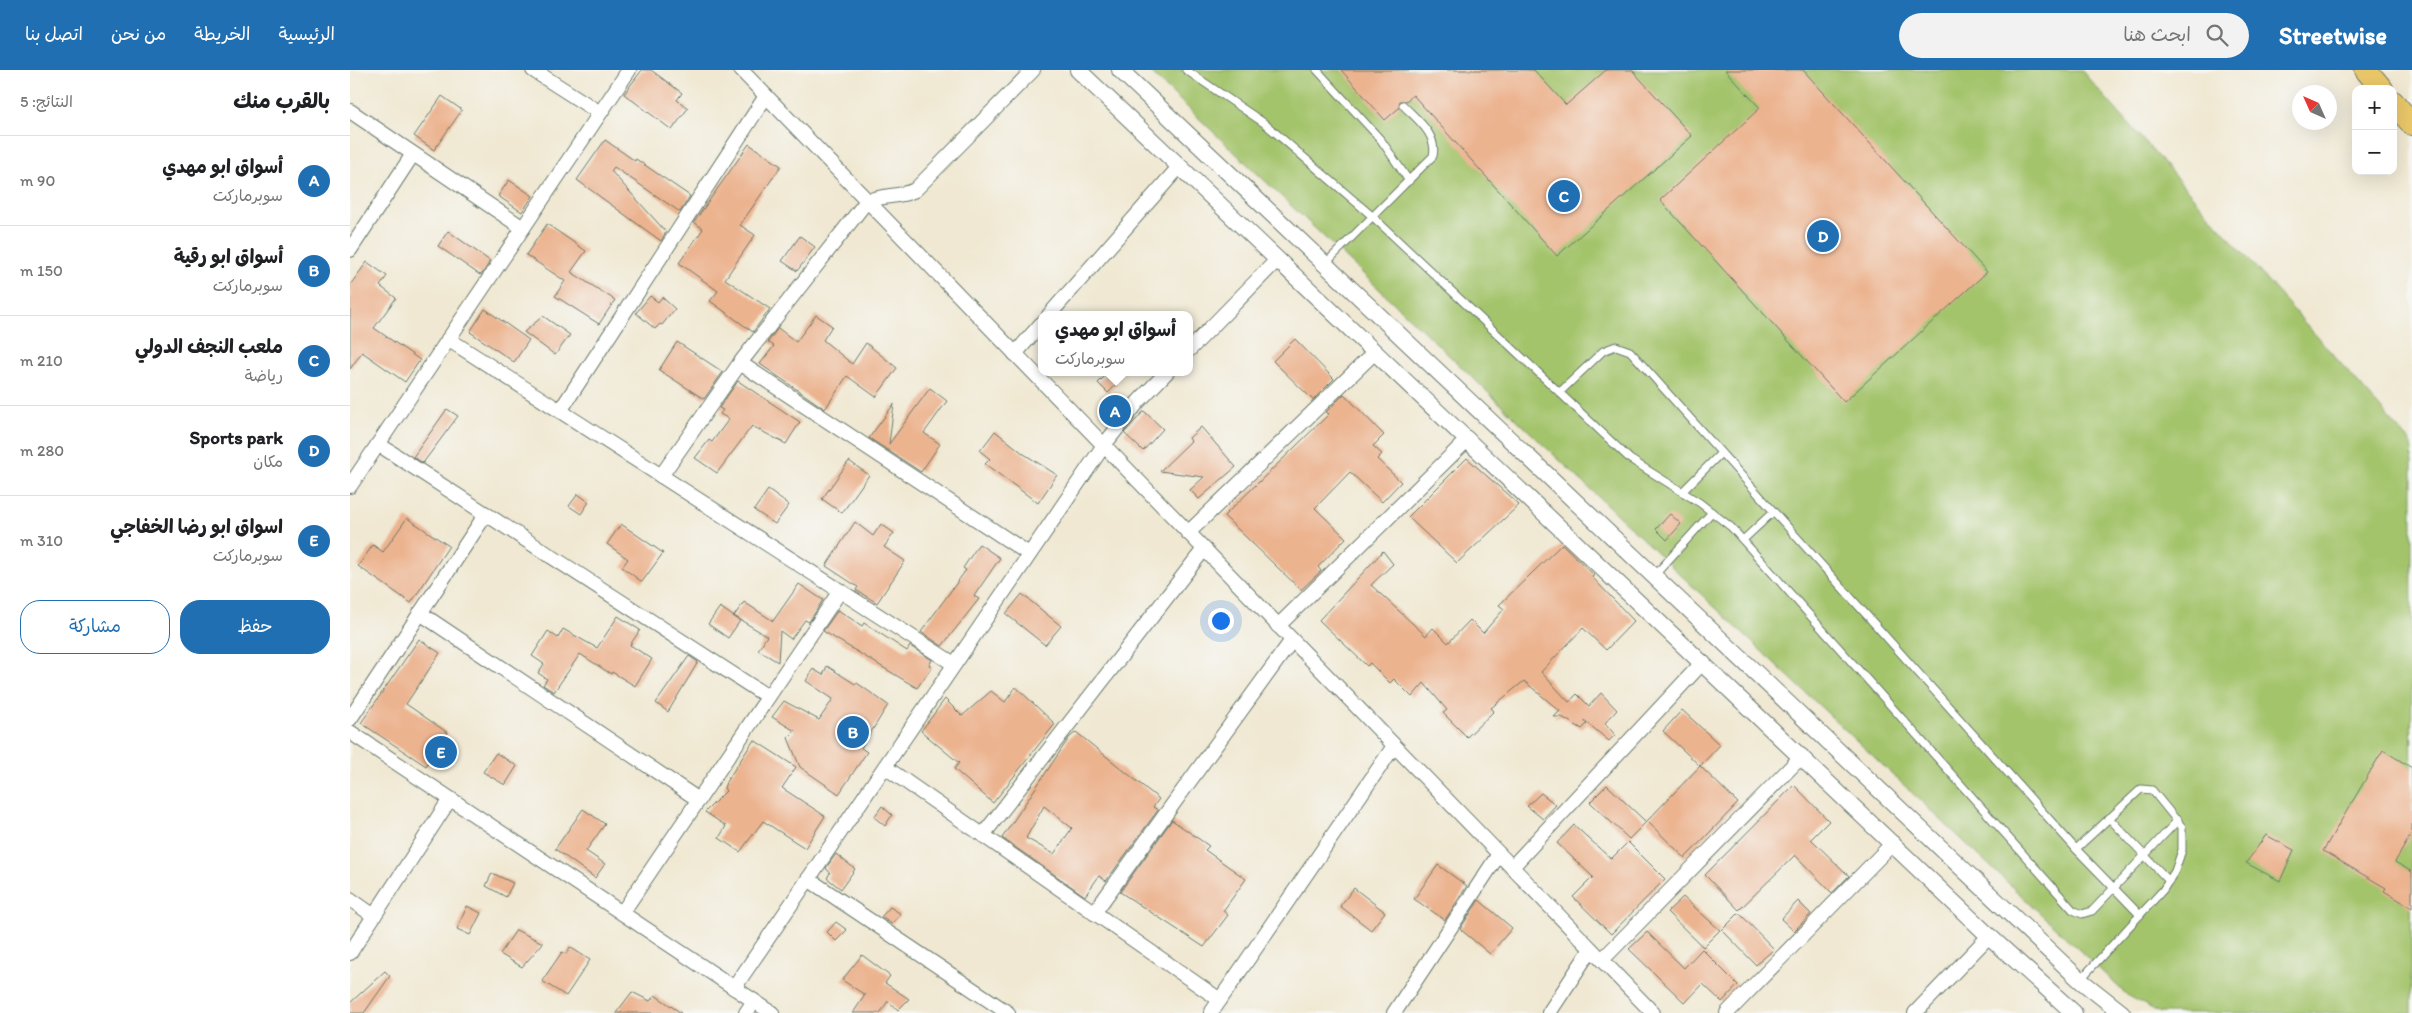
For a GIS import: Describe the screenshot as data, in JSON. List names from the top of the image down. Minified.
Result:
{"north":"top left","page":{"header":"Streetwise","search":"ابحث هنا","nav":["الرئيسية","الخريطة","من نحن","اتصل بنا"],"heading":["بالقرب منك","النتائج: 5"],"map_buttons":["+","−"],"list":[{"mark":"A","name":"أسواق ابو مهدي","note":"سوبرماركت","value":"90 m"},{"mark":"B","name":"أسواق ابو رقية","note":"سوبرماركت","value":"150 m"},{"mark":"C","name":"ملعب النجف الدولي","note":"رياضة","value":"210 m"},{"mark":"D","name":"Sports park","note":"مكان","value":"280 m"},{"mark":"E","name":"اسواق ابو رضا الخفاجي","note":"سوبرماركت","value":"310 m"}],"pins":["C","D","A","B","E"],"popup":["أسواق ابو مهدي","سوبرماركت"],"buttons":["حفظ","مشاركة"]}}
